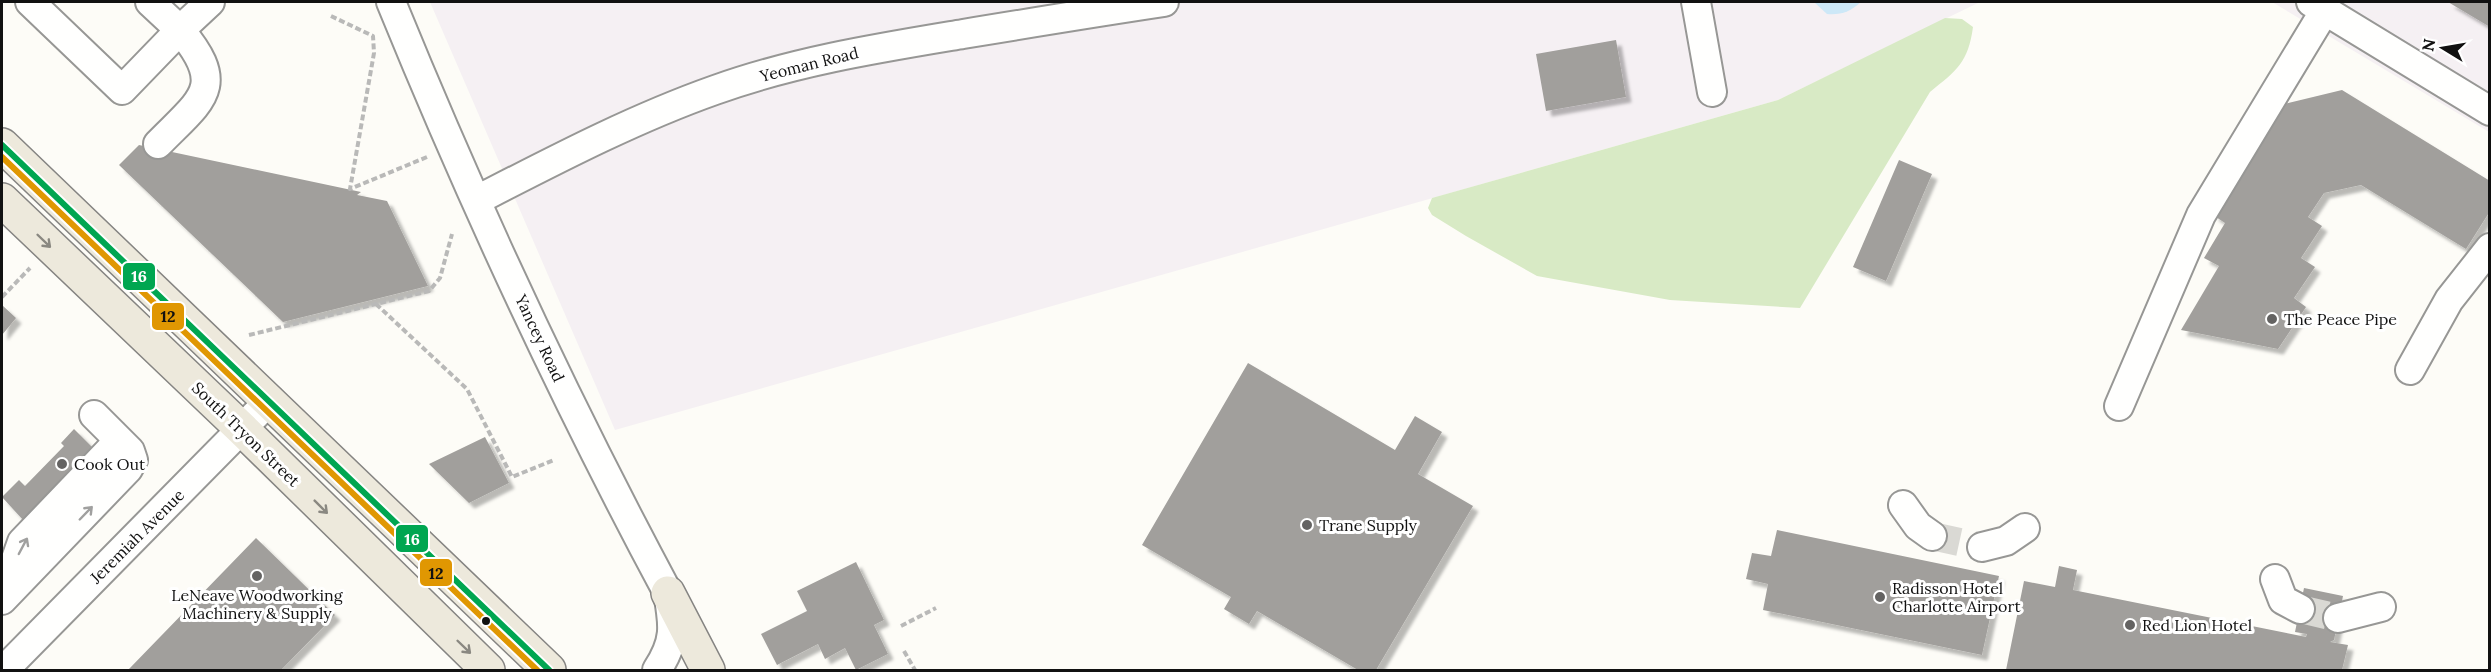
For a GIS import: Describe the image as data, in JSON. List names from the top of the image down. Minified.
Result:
{"streets":{"main road":["South Tryon Street"],"street":["Yeoman Road","Yancey Road","Jeremiah Avenue"]},"crossings":[["Yeoman Road","Yancey Road"],["South Tryon Street","Jeremiah Avenue"]],"places":["The Peace Pipe","Cook Out","Trane Supply","LeNeave Woodworking Machinery & Supply","Radisson Hotel Charlotte Airport","Red Lion Hotel"],"lines":["transit line 16","transit line 12"],"north":"left"}
